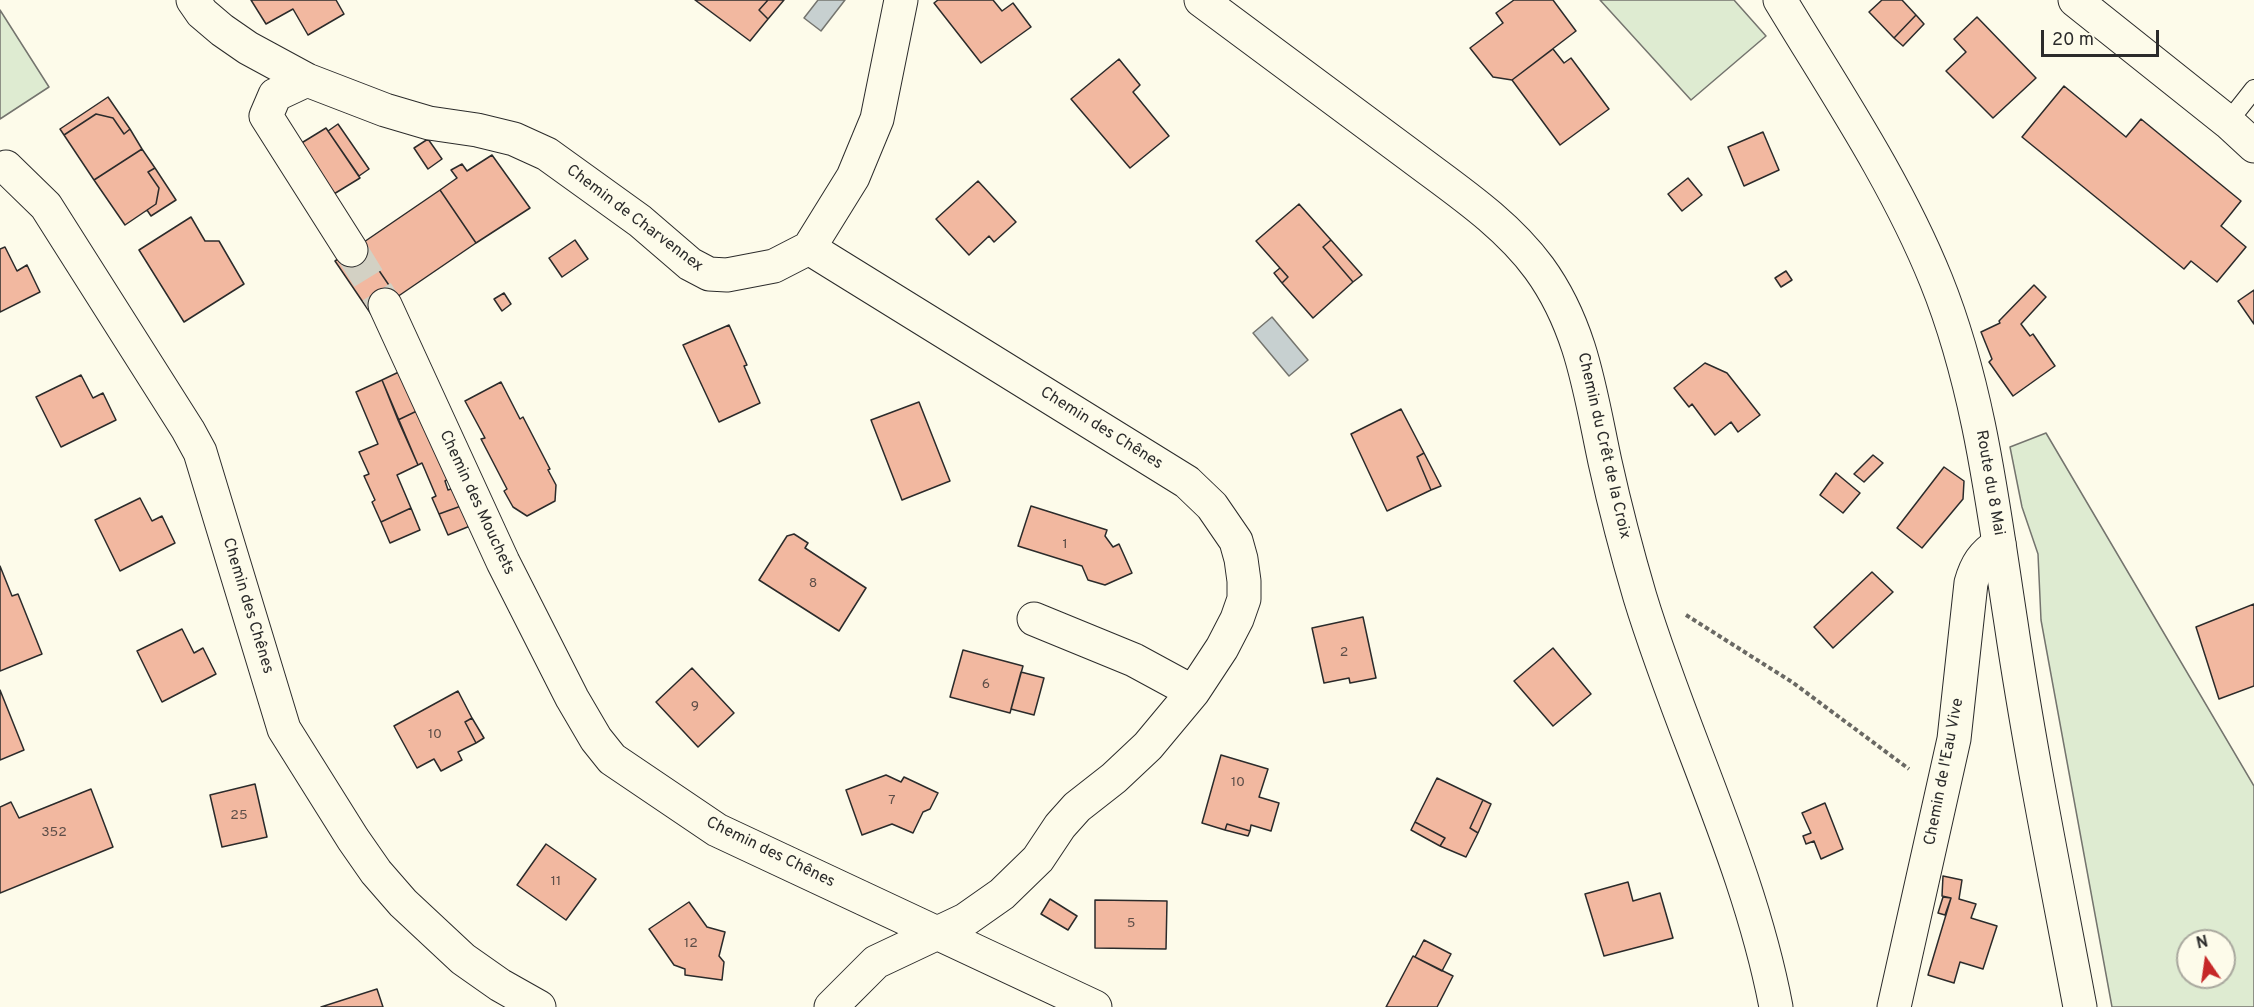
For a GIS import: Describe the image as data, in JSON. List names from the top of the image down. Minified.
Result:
{"streets":{"street":["Chemin de Charvennex","Chemin des Chênes","Chemin du Crêt de la Croix","Route du 8 Mai","Chemin des Mouchets","Chemin de l'Eau Vive"]},"crossings":[["Chemin de Charvennex","Chemin des Chênes"],["Chemin des Chênes","Chemin des Mouchets"],["Route du 8 Mai","Chemin de l'Eau Vive"]],"house_numbers":["1","8","2","6","9","10","10","7","25","352","11","5","12"],"scale_bar":"20 m","north":"top"}
